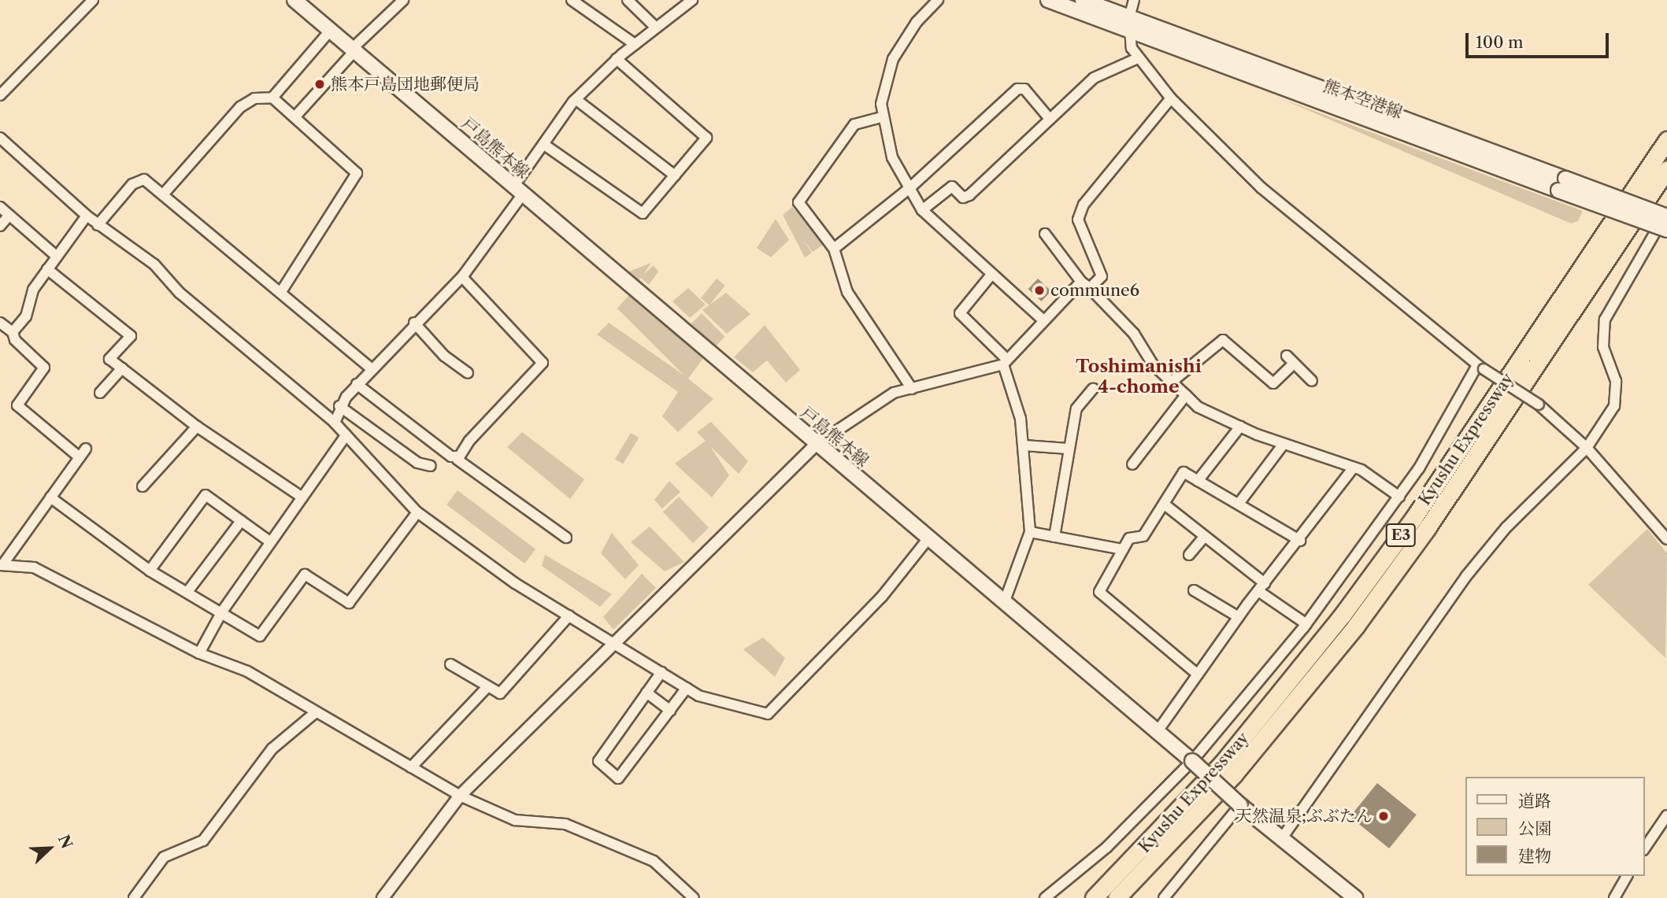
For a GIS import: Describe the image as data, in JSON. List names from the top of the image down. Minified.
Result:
{"streets":{"highway":["Kyushu Expressway","E3"],"main road":["熊本空港線","戸島熊本線"]},"districts":["Toshimanishi 4-chome"],"places":["熊本戸島団地郵便局","commune6","天然温泉;ぶぶたん"],"legend":["道路","公園","建物"],"scale_bar":"100 m","north":"top right"}
